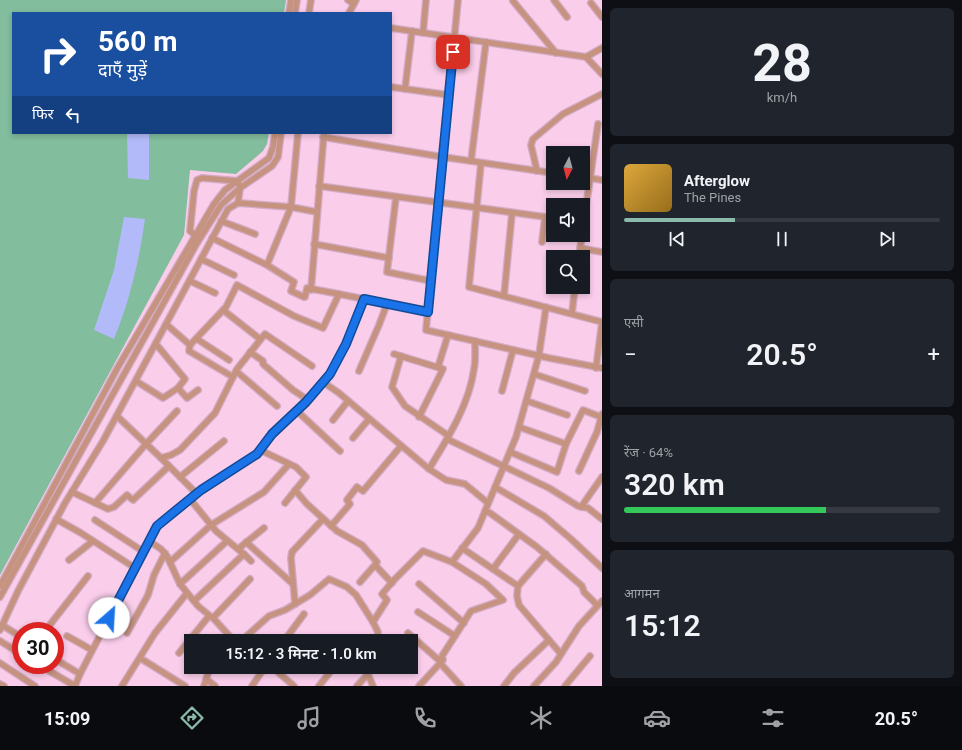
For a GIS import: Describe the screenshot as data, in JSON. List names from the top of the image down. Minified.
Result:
{"north":"bottom","page":{"tile":[["28","km/h"],"एसी",["रेंज · 64%","320 km"],["आगमन","15:12"]],"turn":["560 m","दाएँ मुड़ें"],"then":"फिर","song":["Afterglow","The Pines"],"heat":["−","20.5°","+"],"limit":"30","trip":"15:12 · 3 मिनट · 1.0 km","tabs":["15:09","20.5°"]}}
